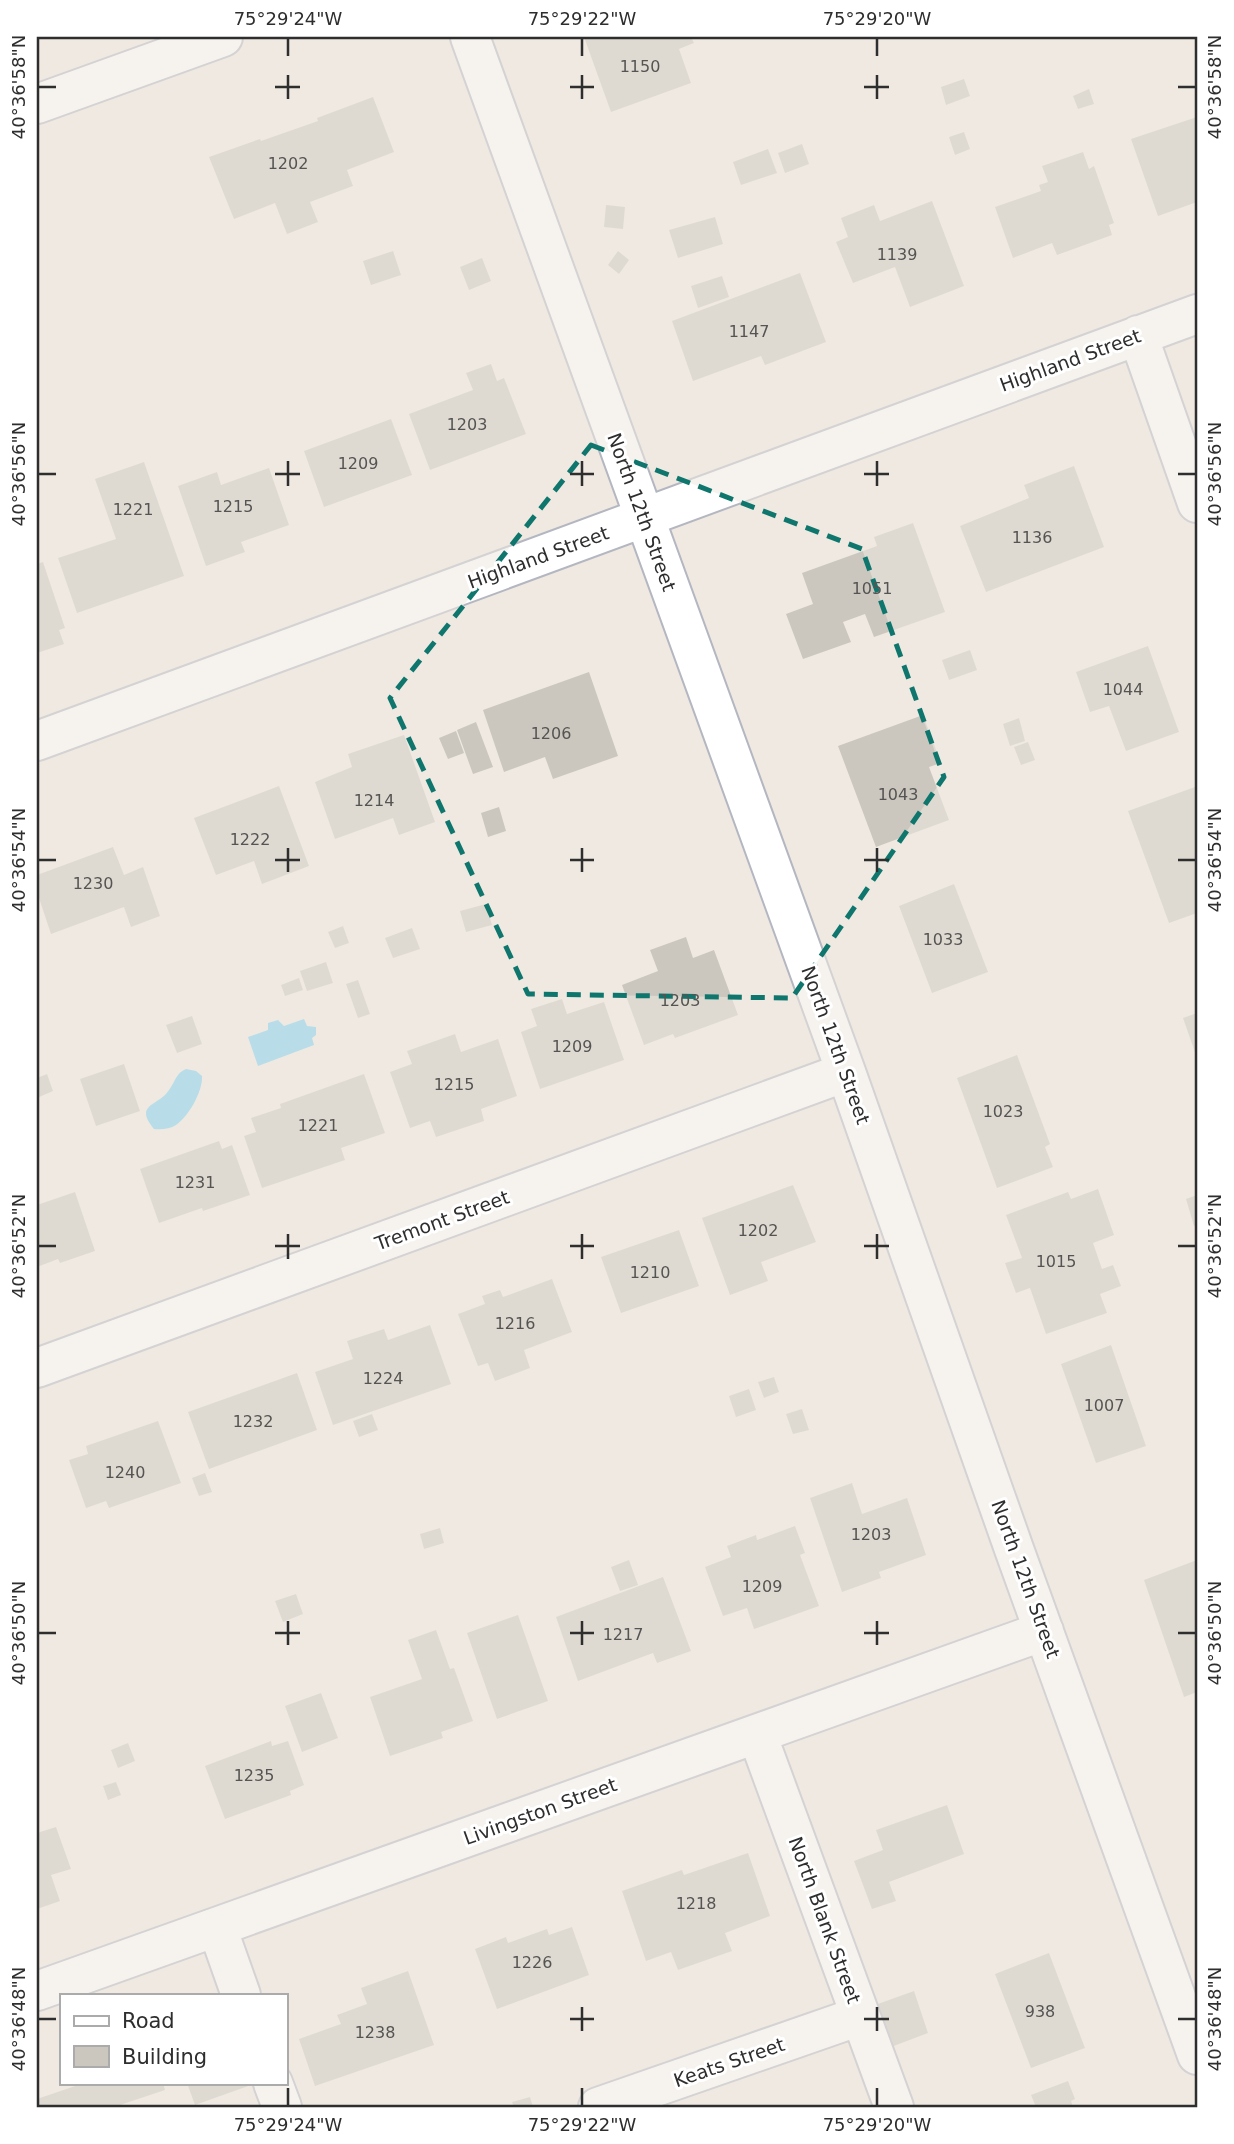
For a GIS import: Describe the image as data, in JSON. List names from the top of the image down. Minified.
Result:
{"streets":{"street":["Highland Street","North 12th Street","Tremont Street","Livingston Street","North Blank Street","Keats Street"]},"crossings":[["Highland Street","North 12th Street"],["North 12th Street","Tremont Street"],["North 12th Street","Livingston Street"],["Livingston Street","North Blank Street"],["North Blank Street","Keats Street"]],"house_numbers":["1150","1202","1139","1147","1203","1209","1215","1221","1136","1051","1044","1206","1043","1214","1222","1230","1033","1203","1209","1215","1023","1221","1231","1202","1015","1210","1216","1224","1007","1232","1240","1203","1209","1217","1235","1218","1226","938","1238"],"legend":["Road","Building"],"coordinates":["75°29'24\"W","75°29'22\"W","75°29'20\"W","40°36'58\"N","40°36'56\"N","40°36'54\"N","40°36'52\"N","40°36'50\"N","40°36'48\"N"]}
